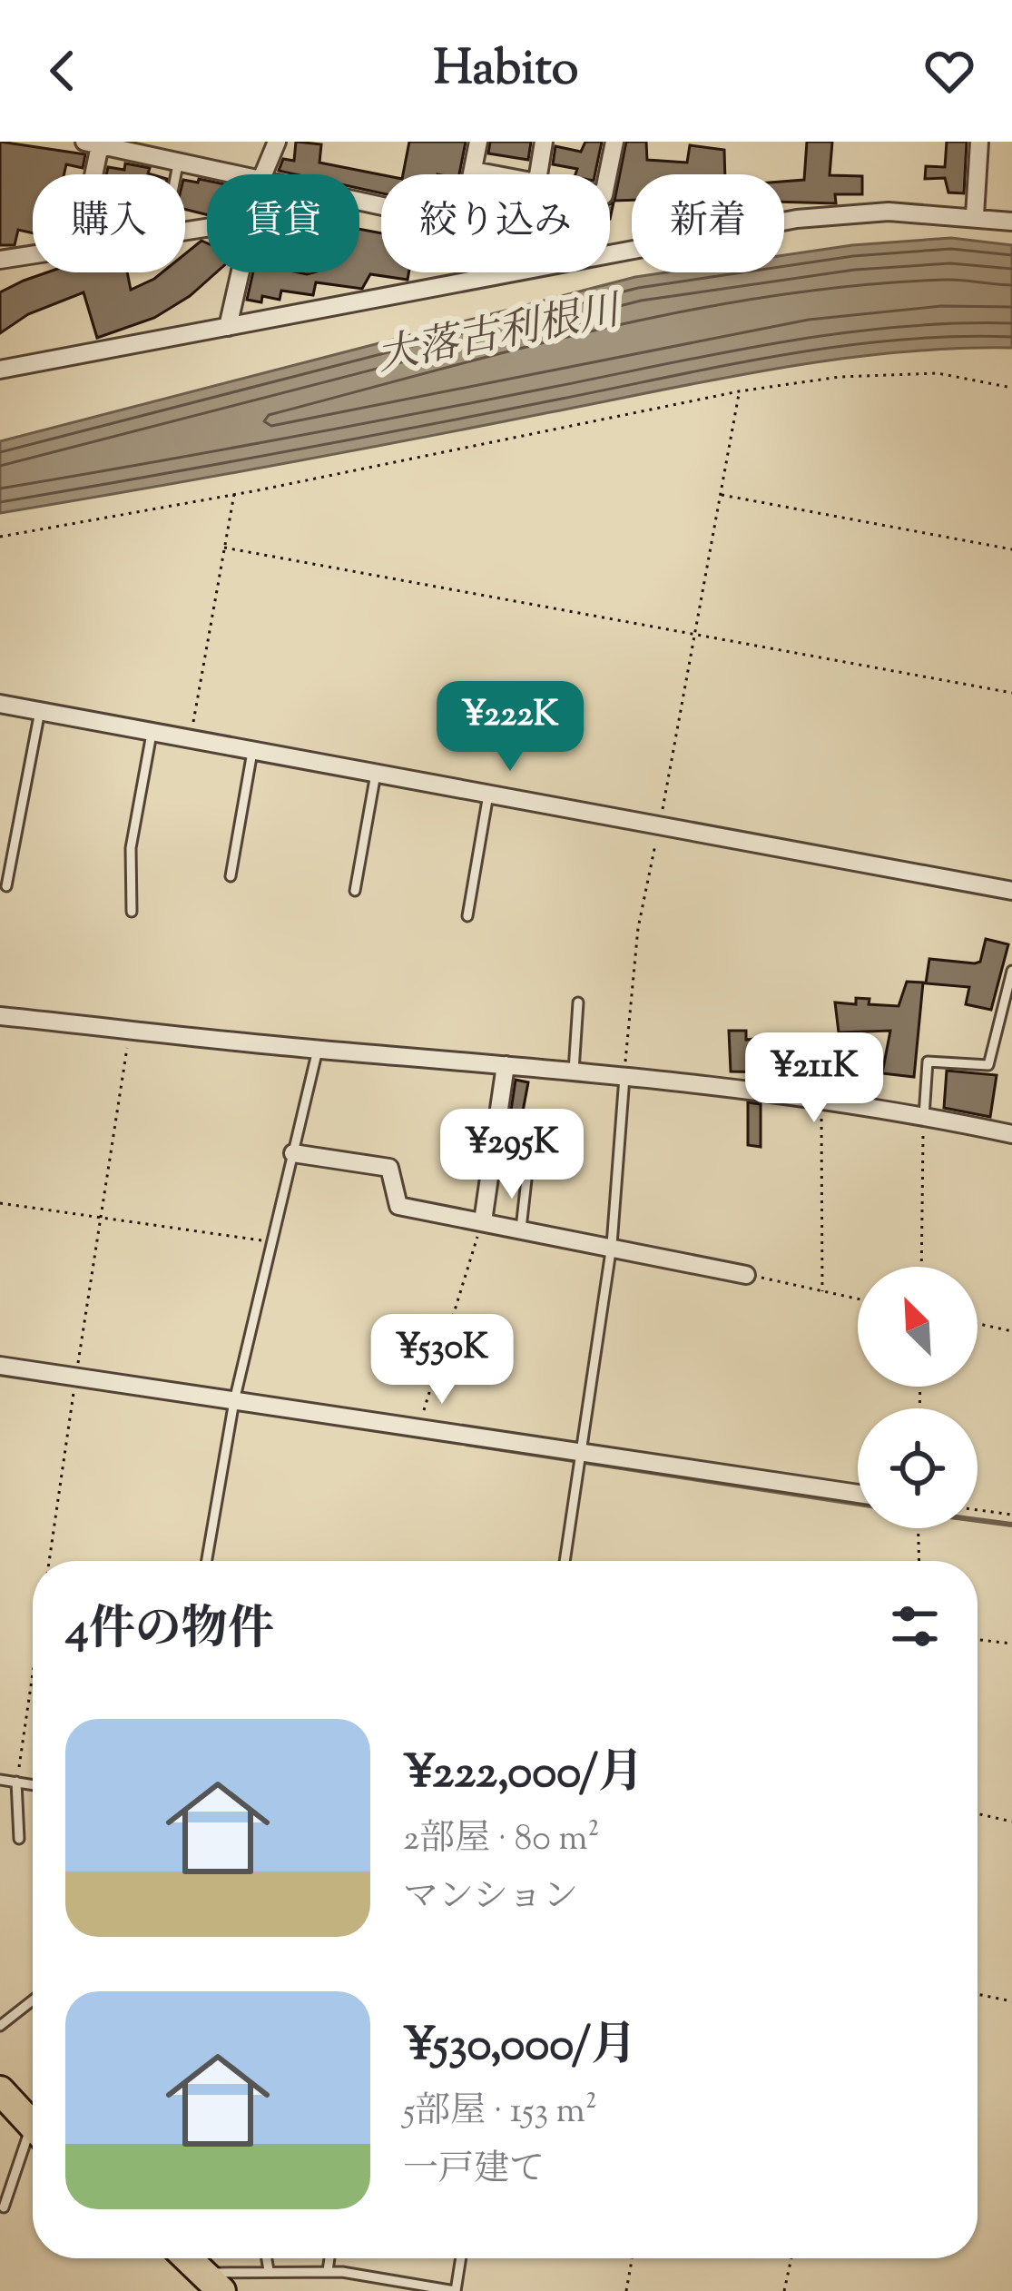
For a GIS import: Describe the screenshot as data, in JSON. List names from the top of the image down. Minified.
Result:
{"water":["大落古利根川"],"north":"top left","page":{"header":"Habito","chip":["購入","賃貸","絞り込み","新着"],"price":["¥222K","¥211K","¥295K","¥530K"],"heading":"4件の物件","list":[{"name":"¥222,000/月","note":"2部屋 · 80 m² · マンション"},{"name":"¥530,000/月","note":"5部屋 · 153 m² · 一戸建て"}]}}
